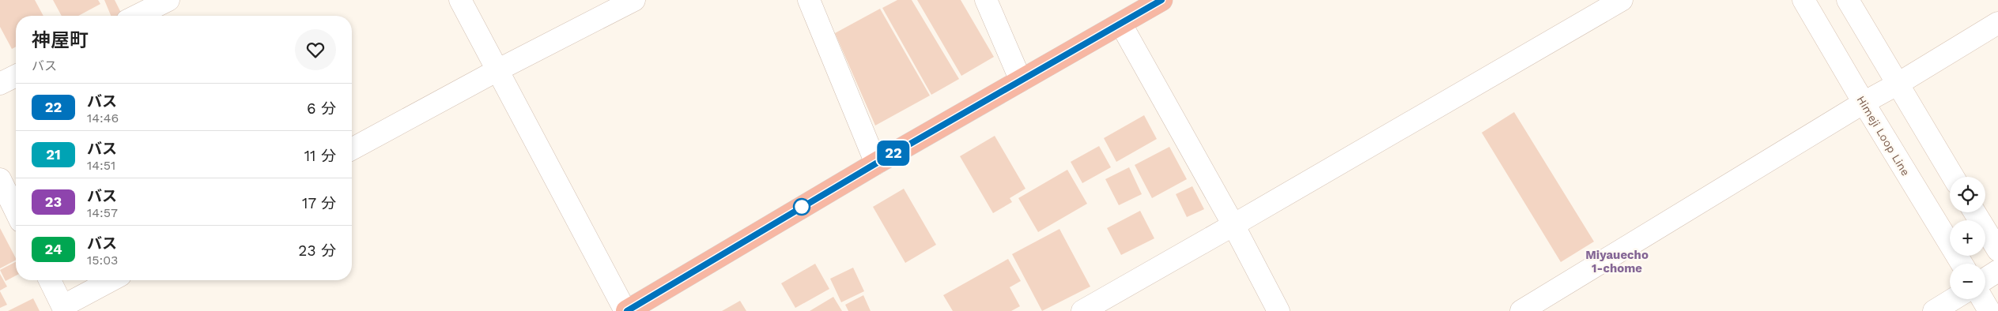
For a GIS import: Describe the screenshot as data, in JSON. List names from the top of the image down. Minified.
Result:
{"streets":{"street":["Himeji Loop Line"]},"districts":["Miyauecho 1-chome"],"lines":["bus line 22"],"page":{"on_map":"22","heading":["神屋町","バス"],"list":[{"mark":"22","name":"バス","note":"14:46","value":"6 分"},{"mark":"21","name":"バス","note":"14:51","value":"11 分"},{"mark":"23","name":"バス","note":"14:57","value":"17 分"},{"mark":"24","name":"バス","note":"15:03","value":"23 分"}],"map_buttons":["+","−"]}}
